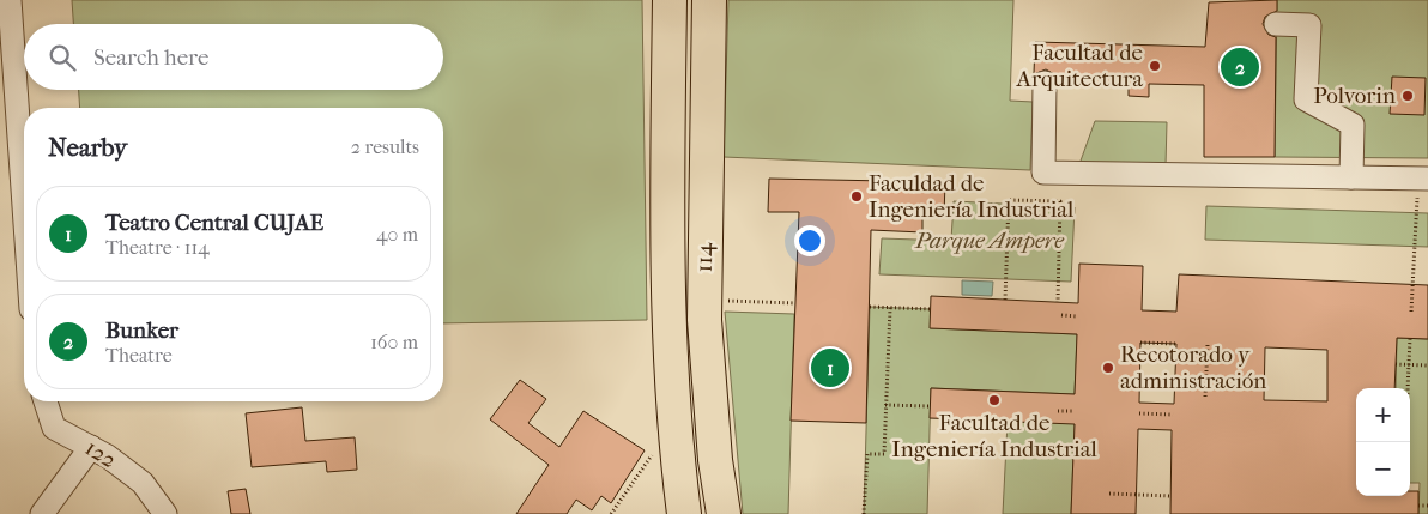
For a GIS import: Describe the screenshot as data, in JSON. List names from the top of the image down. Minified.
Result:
{"streets":{"highway":["114"],"street":["122"]},"parks":["Parque Ampere"],"places":["Facultad de Arquitectura","Polvorin","Faculdad de Ingeniería Industrial","Recotorado y administración","Facultad de Ingeniería Industrial"],"page":{"search":"Search here","pins":["2","1"],"heading":["Nearby","2 results"],"list":[{"mark":"1","name":"Teatro Central CUJAE","note":"Theatre · 114","value":"40 m"},{"mark":"2","name":"Bunker","note":"Theatre","value":"160 m"}],"map_buttons":["+","−"]}}
